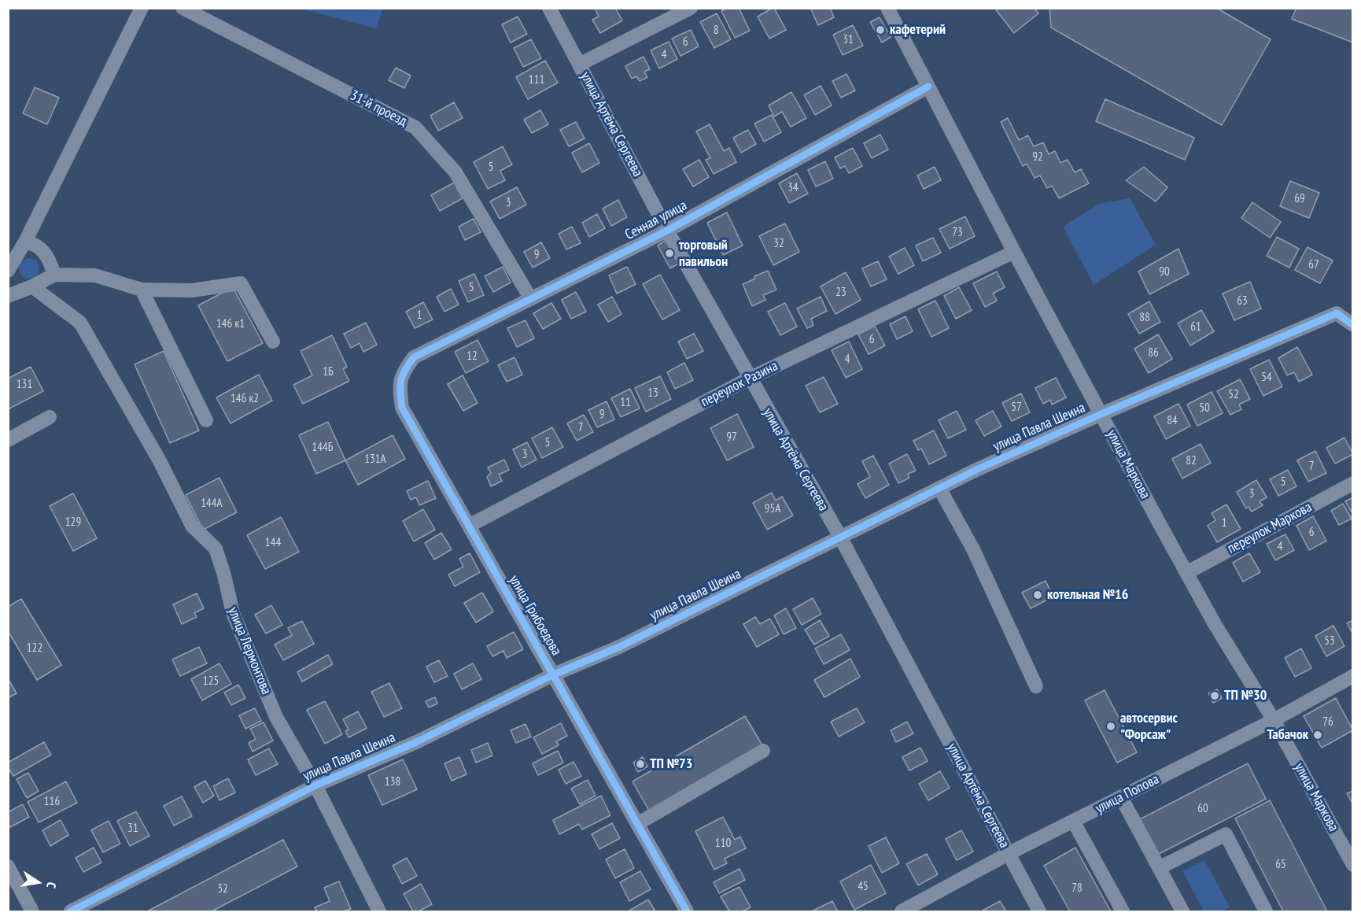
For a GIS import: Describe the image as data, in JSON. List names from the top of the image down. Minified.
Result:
{"streets":{"street":["31-й проезд","улица Артёма Сергеева","Сенная улица","переулок Разина","улица Павла Шеина","улица Маркова","переулок Маркова","улица Грибоедова","улица Лермонтова","улица Попова"]},"crossings":[["31-й проезд","Сенная улица"],["улица Артёма Сергеева","Сенная улица"],["улица Артёма Сергеева","переулок Разина"],["улица Артёма Сергеева","улица Павла Шеина"],["улица Артёма Сергеева","улица Попова"],["Сенная улица","улица Маркова"],["Сенная улица","улица Грибоедова"],["переулок Разина","улица Маркова"],["переулок Разина","улица Грибоедова"],["улица Павла Шеина","улица Маркова"],["улица Павла Шеина","улица Грибоедова"],["улица Павла Шеина","улица Лермонтова"],["улица Маркова","переулок Маркова"],["улица Маркова","улица Попова"]],"places":["кафетерий","торговый павильон","котельная №16","ТП №30","автосервис \"Форсаж\"","Табачок","ТП №73"],"house_numbers":["8","31","6","4","111","92","5","34","69","3","73","32","9","67","90","5","23","63","1","88","146 к1","61","6","86","12","4","1Б","54","131","13","52","146 к2","11","57","50","9","84","7","97","5","144Б","3","131А","82","7","5","3","144А","95А","129","1","6","144","4","53","122","125","76","138","116","60","31","110","65","45","78","32"],"north":"right"}
